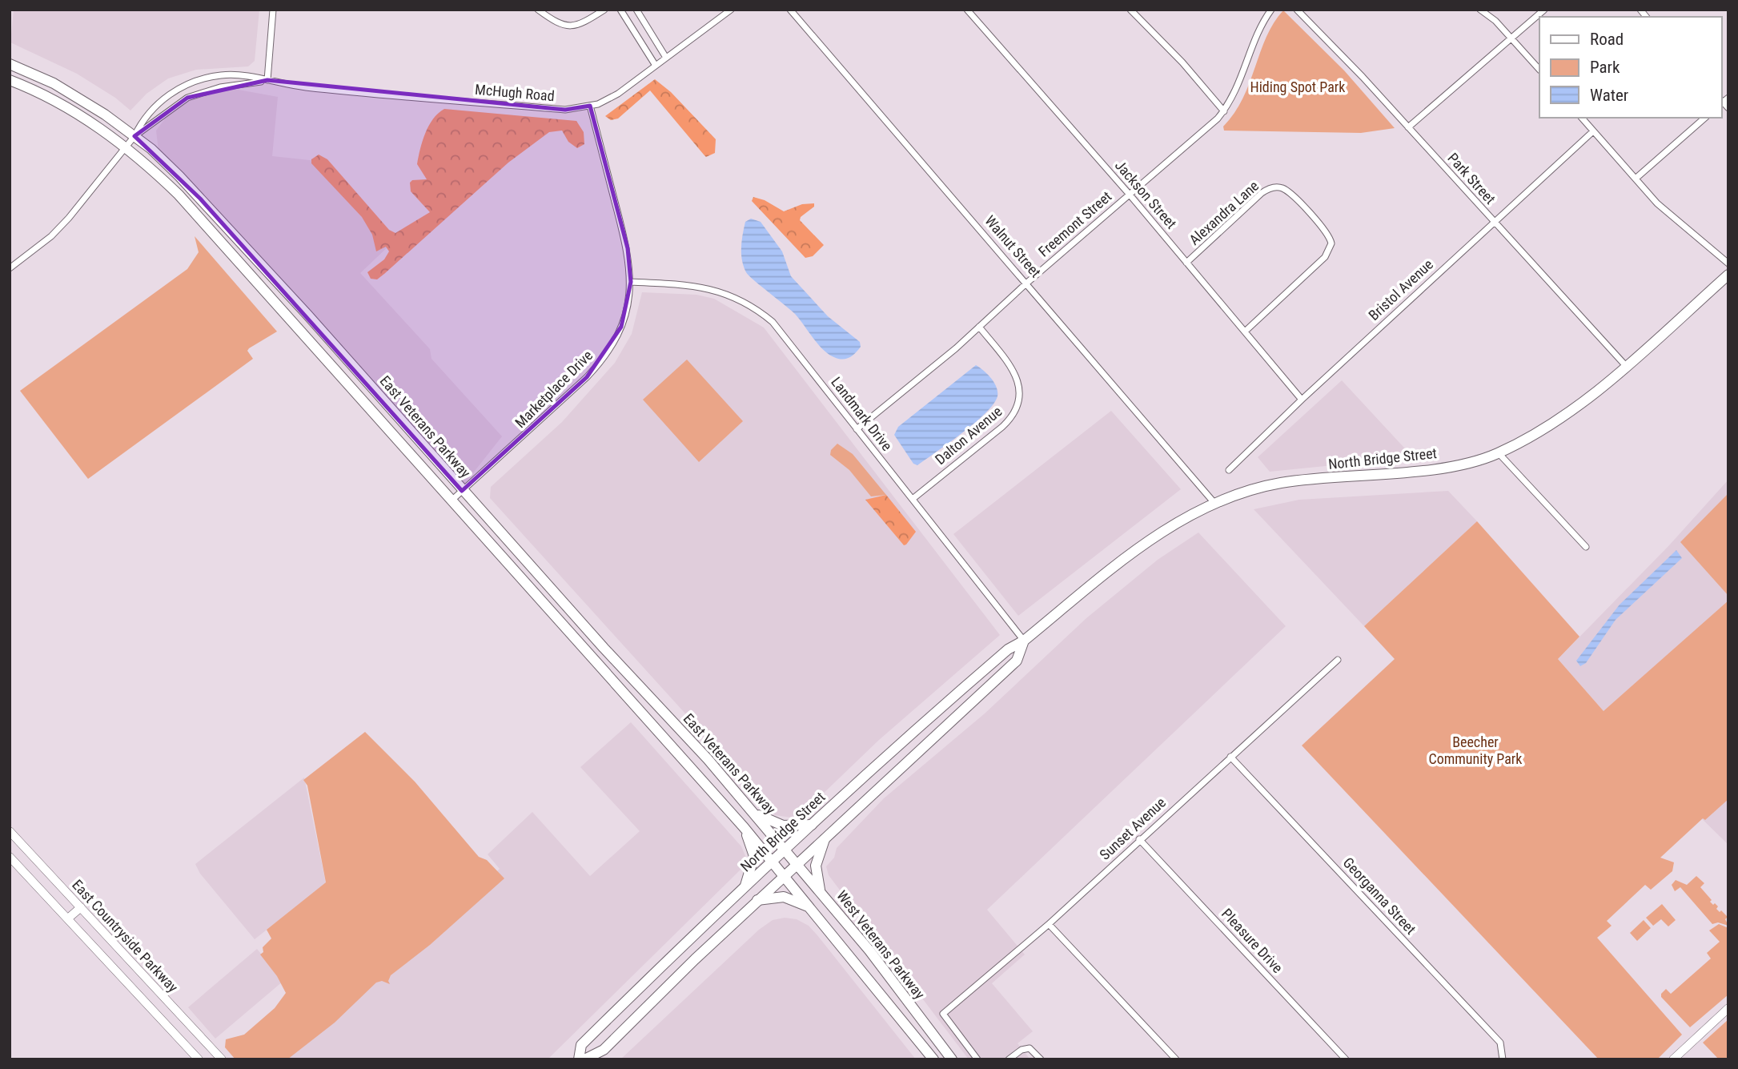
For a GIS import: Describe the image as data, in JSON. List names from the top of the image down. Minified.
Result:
{"streets":{"main road":["East Veterans Parkway","North Bridge Street","West Veterans Parkway"],"street":["McHugh Road","Park Street","Jackson Street","Alexandra Lane","Freemont Street","Walnut Street","Bristol Avenue","Marketplace Drive","Landmark Drive","Dalton Avenue","Sunset Avenue","Georganna Street","East Countryside Parkway","Pleasure Drive"]},"crossings":[["McHugh Road","Marketplace Drive"],["McHugh Road","East Veterans Parkway"],["Park Street","Bristol Avenue"],["Park Street","North Bridge Street"],["Jackson Street","Alexandra Lane"],["Jackson Street","Freemont Street"],["Jackson Street","Bristol Avenue"],["Freemont Street","Walnut Street"],["Freemont Street","Landmark Drive"],["Freemont Street","Dalton Avenue"],["Walnut Street","North Bridge Street"],["Marketplace Drive","Landmark Drive"],["Marketplace Drive","East Veterans Parkway"],["Landmark Drive","Dalton Avenue"],["Landmark Drive","North Bridge Street"],["East Veterans Parkway","North Bridge Street"],["East Veterans Parkway","West Veterans Parkway"],["North Bridge Street","West Veterans Parkway"],["Sunset Avenue","Georganna Street"],["Sunset Avenue","Pleasure Drive"]],"parks":["Hiding Spot Park","Beecher Community Park"],"legend":["Road","Park","Water"]}
